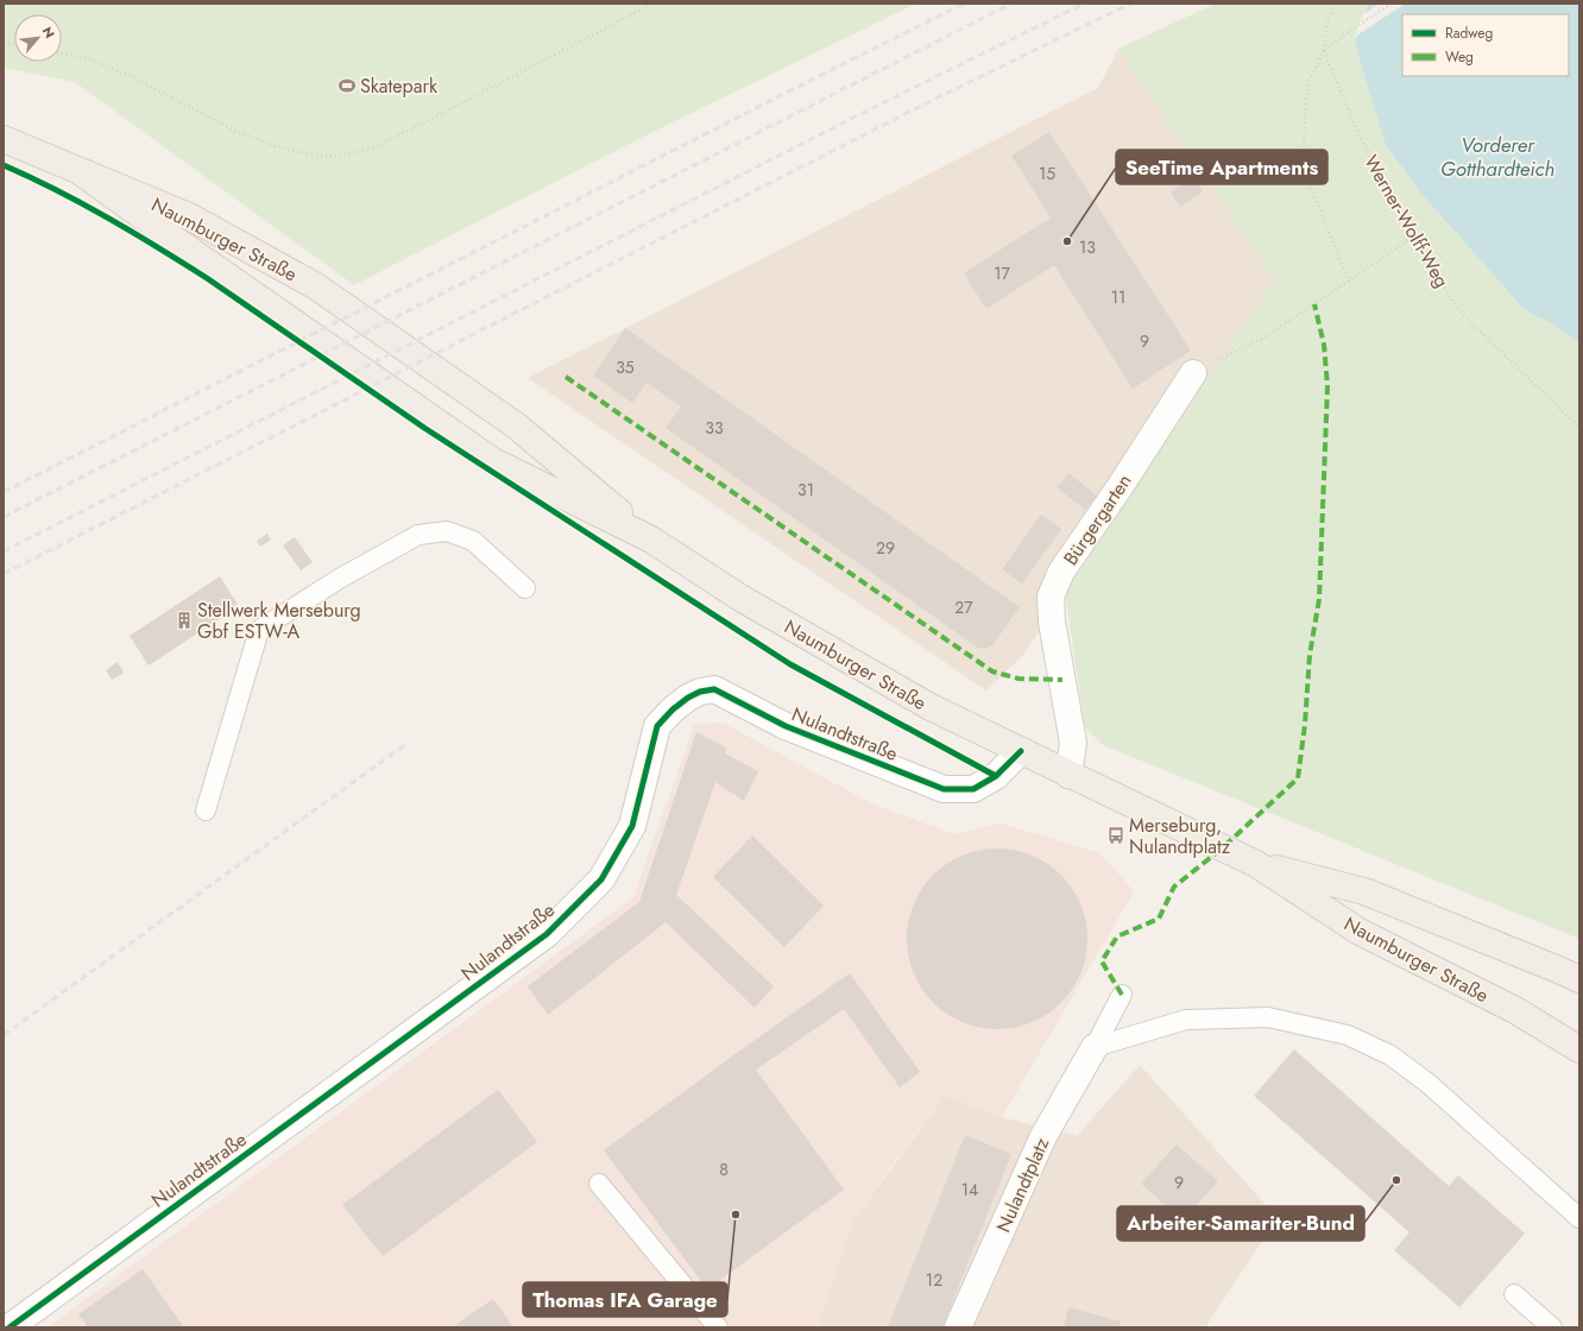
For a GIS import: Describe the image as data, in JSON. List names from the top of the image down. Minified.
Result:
{"streets":{"main road":["Naumburger Straße"],"street":["Bürgergarten","Nulandtstraße","Nulandtplatz"],"path":["Werner-Wolff-Weg"]},"crossings":[["Naumburger Straße","Bürgergarten"],["Naumburger Straße","Nulandtstraße"]],"water":["Vorderer Gotthardteich"],"places":{"sports":["Skatepark"],"other":["SeeTime Apartments","Arbeiter-Samariter-Bund","Thomas IFA Garage"],"building":["Stellwerk Merseburg Gbf ESTW-A"],"bus stop":["Merseburg, Nulandtplatz"]},"house_numbers":["15","13","17","11","9","35","33","31","29","27","8","9","14","12"],"legend":["Radweg","Weg"],"north":"top right"}
